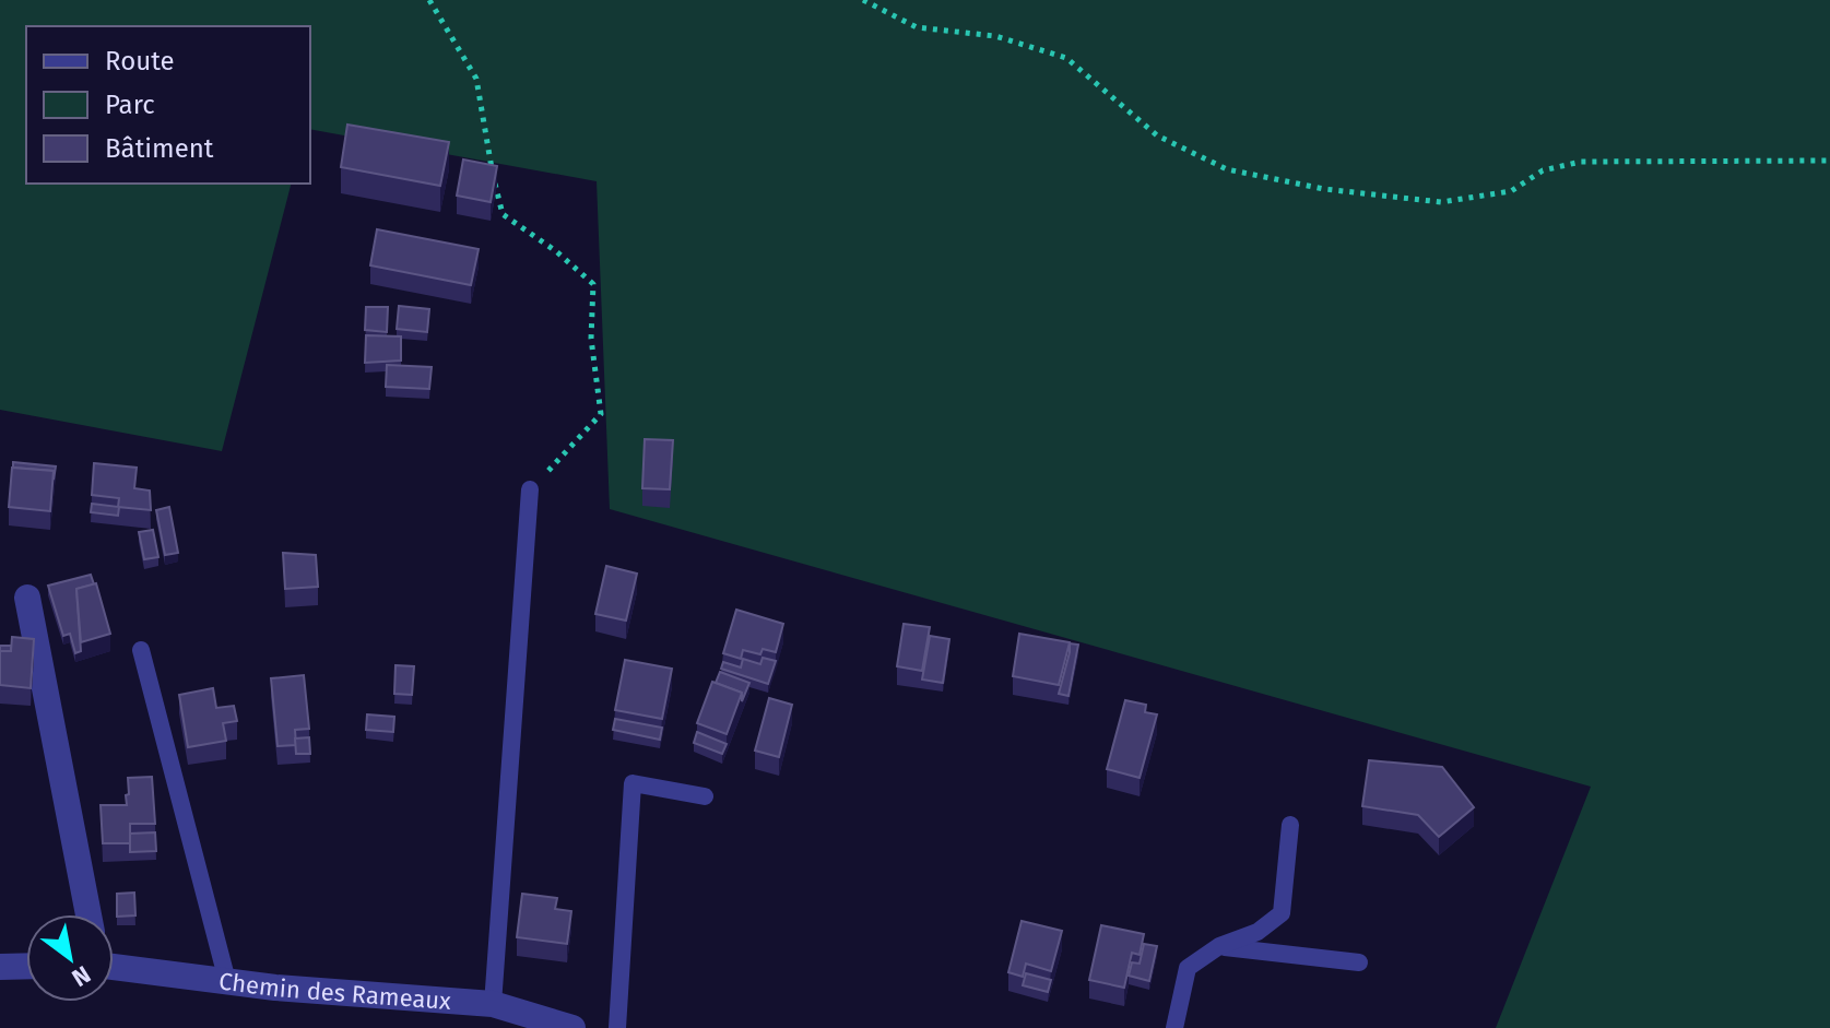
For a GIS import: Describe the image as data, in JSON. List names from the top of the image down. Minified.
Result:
{"streets":{"street":["Chemin des Rameaux"]},"legend":["Route","Parc","Bâtiment"],"north":"bottom right"}
